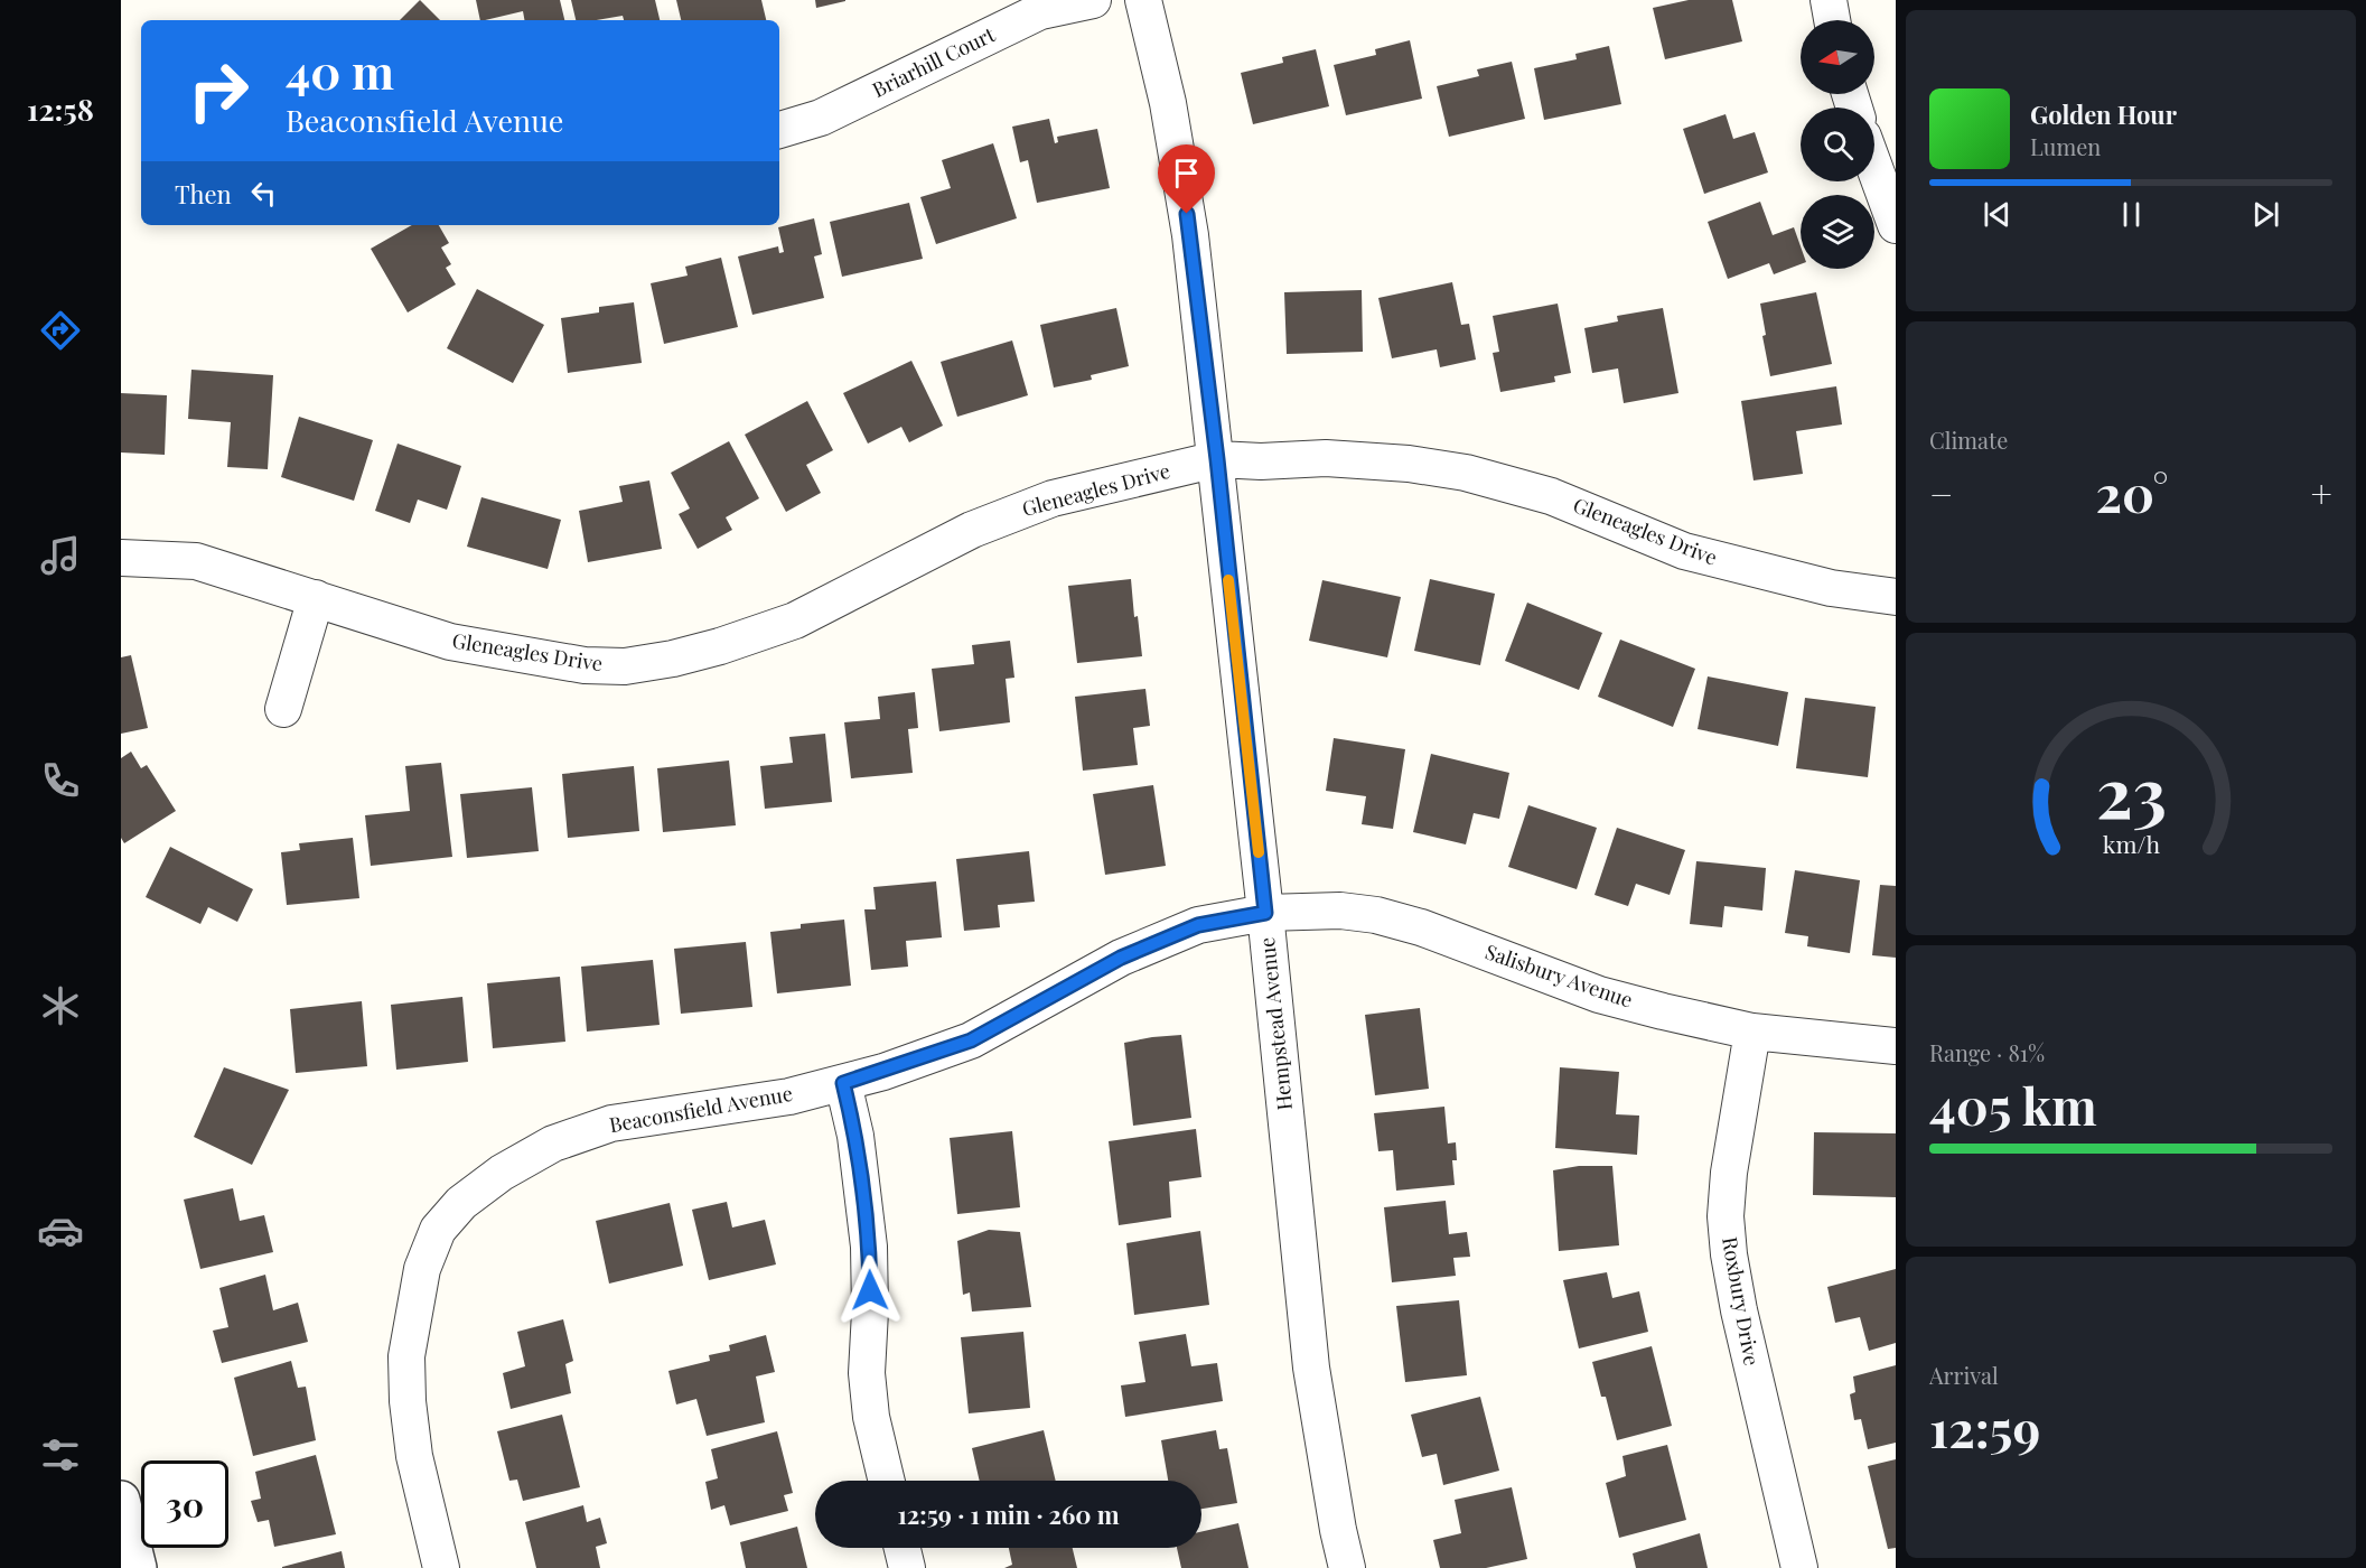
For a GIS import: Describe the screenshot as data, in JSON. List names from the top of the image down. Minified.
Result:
{"streets":{"street":["Briarhill Court","Gleneagles Drive","Salisbury Avenue","Hempstead Avenue","Beaconsfield Avenue","Roxbury Drive"]},"crossings":[["Gleneagles Drive","Hempstead Avenue"],["Salisbury Avenue","Hempstead Avenue"],["Salisbury Avenue","Beaconsfield Avenue"],["Salisbury Avenue","Roxbury Drive"],["Hempstead Avenue","Beaconsfield Avenue"]],"north":"left","page":{"tabs":"12:58","turn":["40 m","Beaconsfield Avenue"],"song":["Golden Hour","Lumen"],"then":"Then","tile":["Climate",["Range · 81%","405 km"],["Arrival","12:59"]],"heat":["−","20°","+"],"limit":"30","trip":"12:59 · 1 min · 260 m","gauge":["23","km/h"]}}
